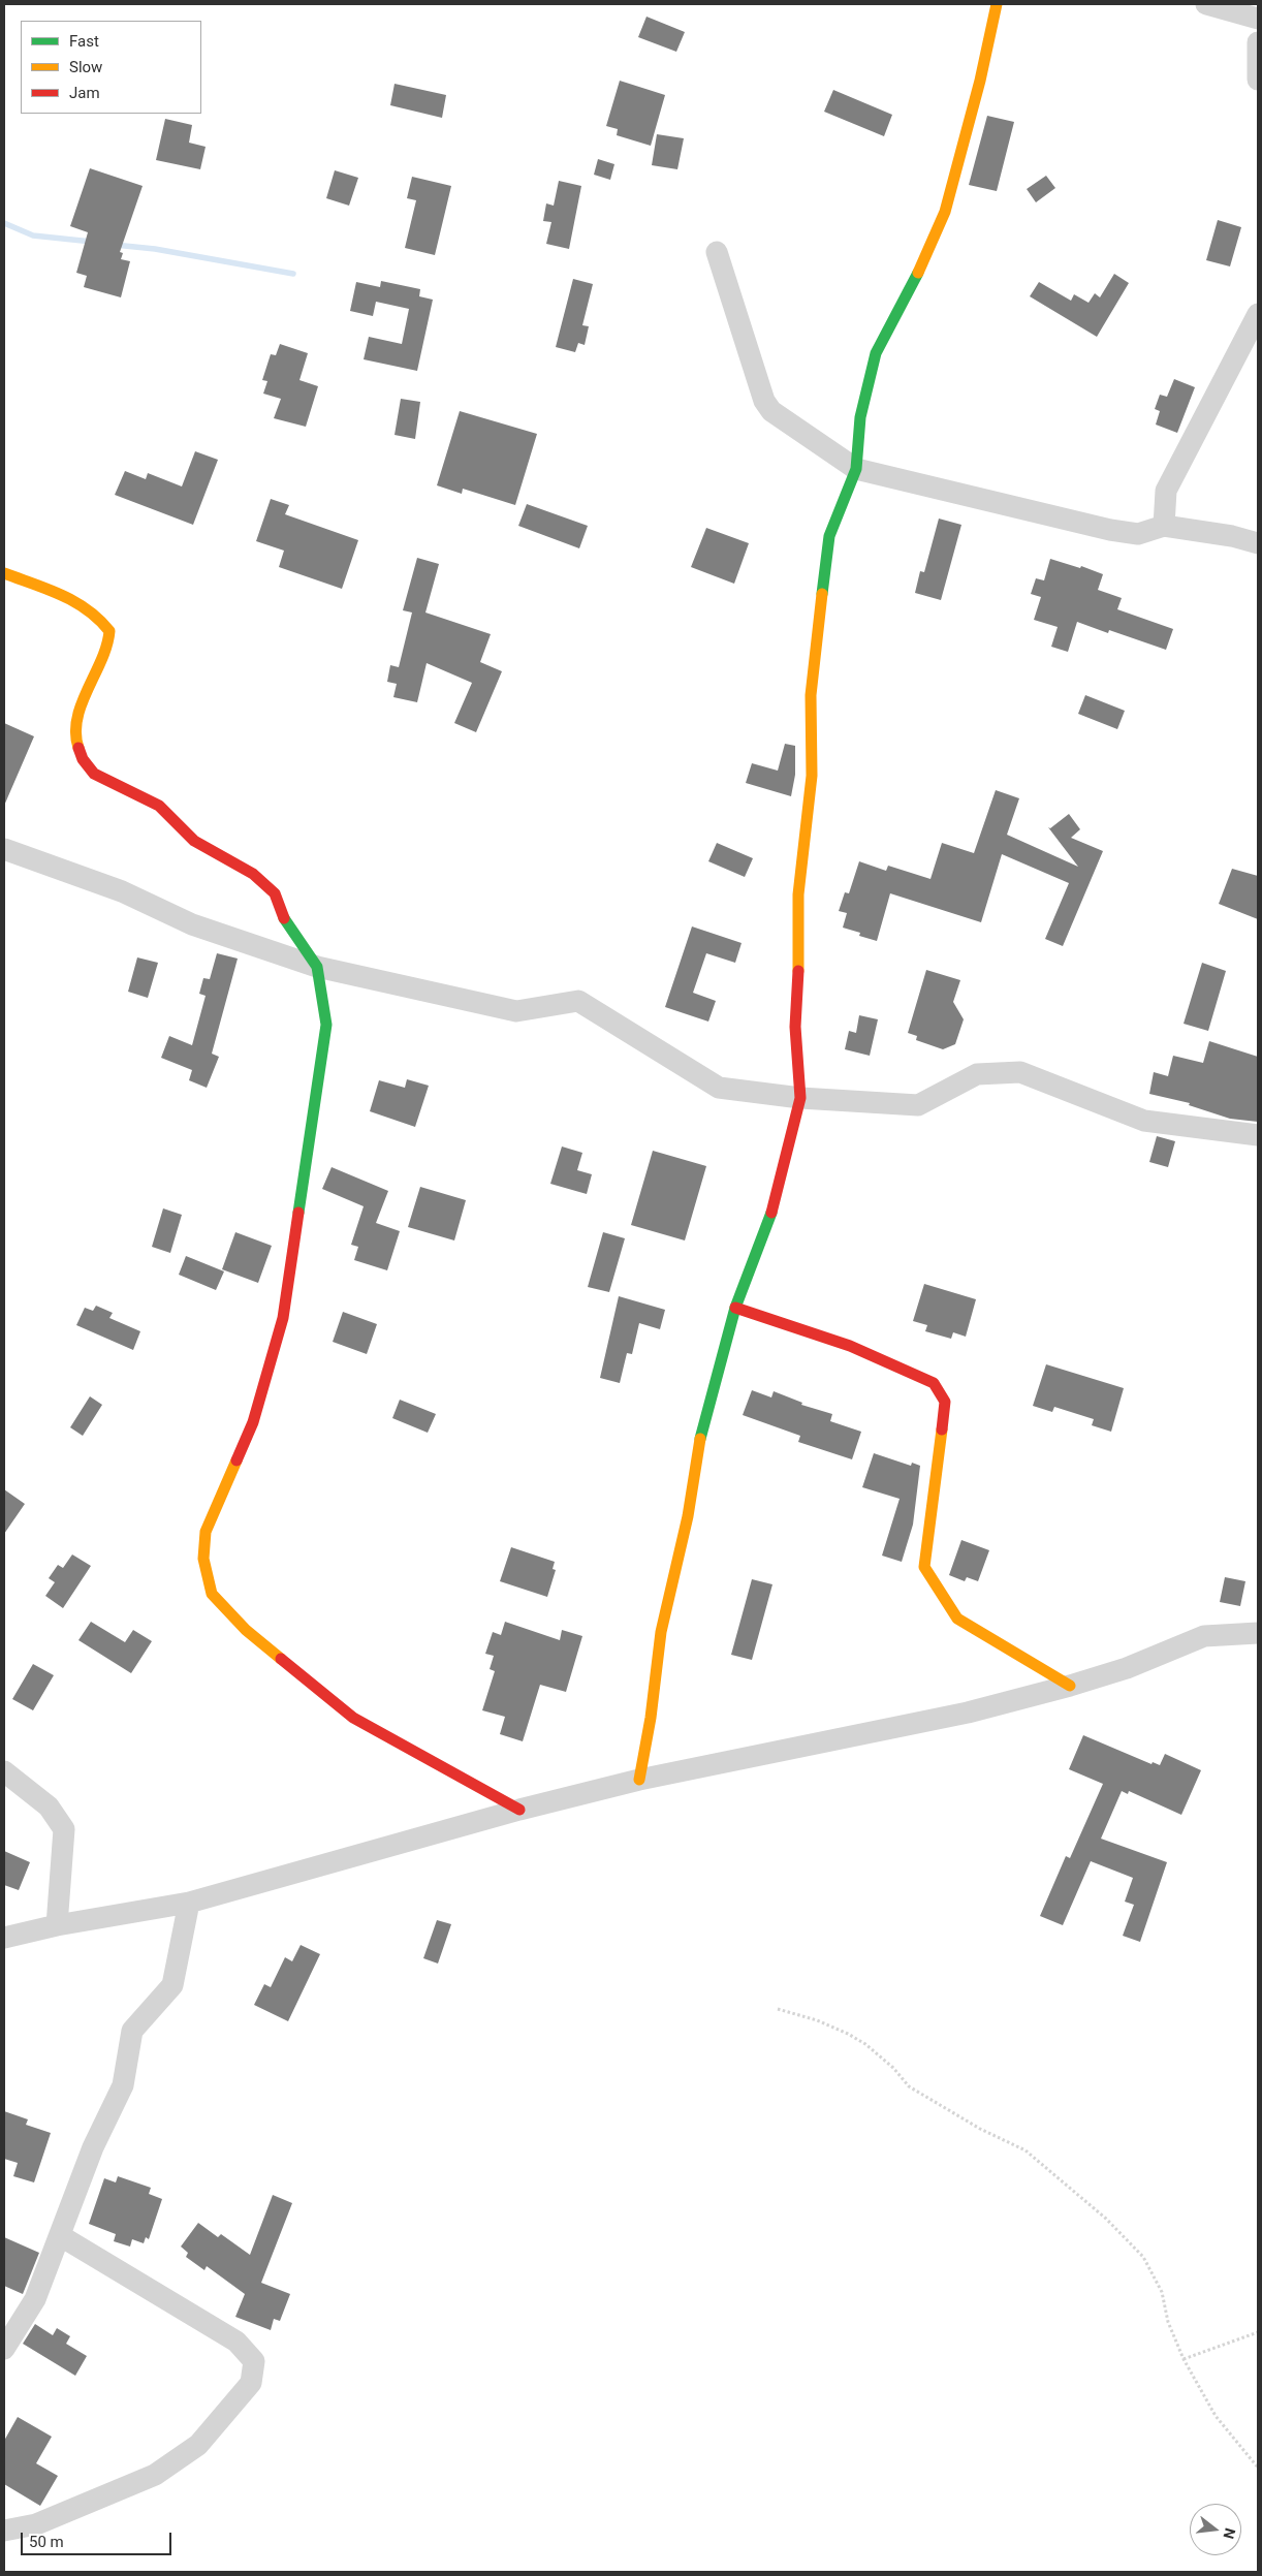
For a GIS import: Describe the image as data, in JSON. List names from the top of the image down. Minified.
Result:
{"legend":["Fast","Slow","Jam"],"scale_bar":"50 m","north":"right"}
